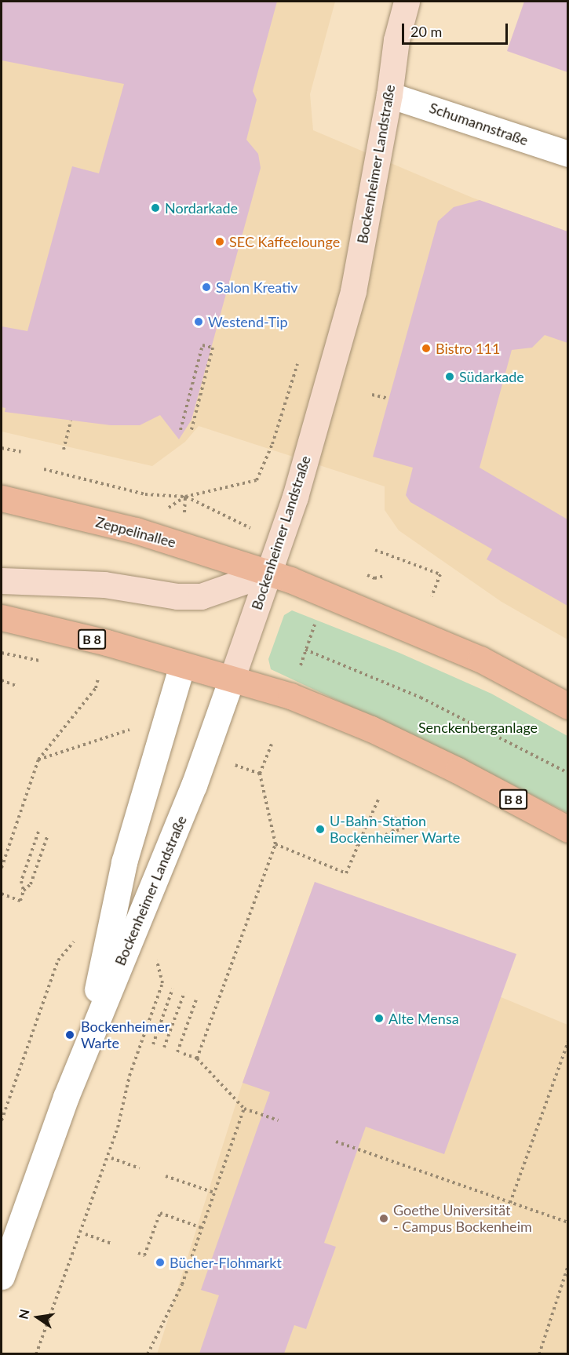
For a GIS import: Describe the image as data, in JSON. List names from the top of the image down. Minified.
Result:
{"streets":{"main road":["Bockenheimer Landstraße","Zeppelinallee","B 8"],"street":["Schumannstraße"]},"crossings":[["Schumannstraße","Bockenheimer Landstraße"],["Bockenheimer Landstraße","Zeppelinallee"],["Bockenheimer Landstraße","B 8"]],"parks":["Senckenberganlage"],"places":["Nordarkade","SEC Kaffeelounge","Salon Kreativ","Westend-Tip","Bistro 111","Südarkade","U-Bahn-Station Bockenheimer Warte","Alte Mensa","Bockenheimer Warte","Goethe Universität - Campus Bockenheim","Bücher-Flohmarkt"],"scale_bar":"20 m","north":"left"}
